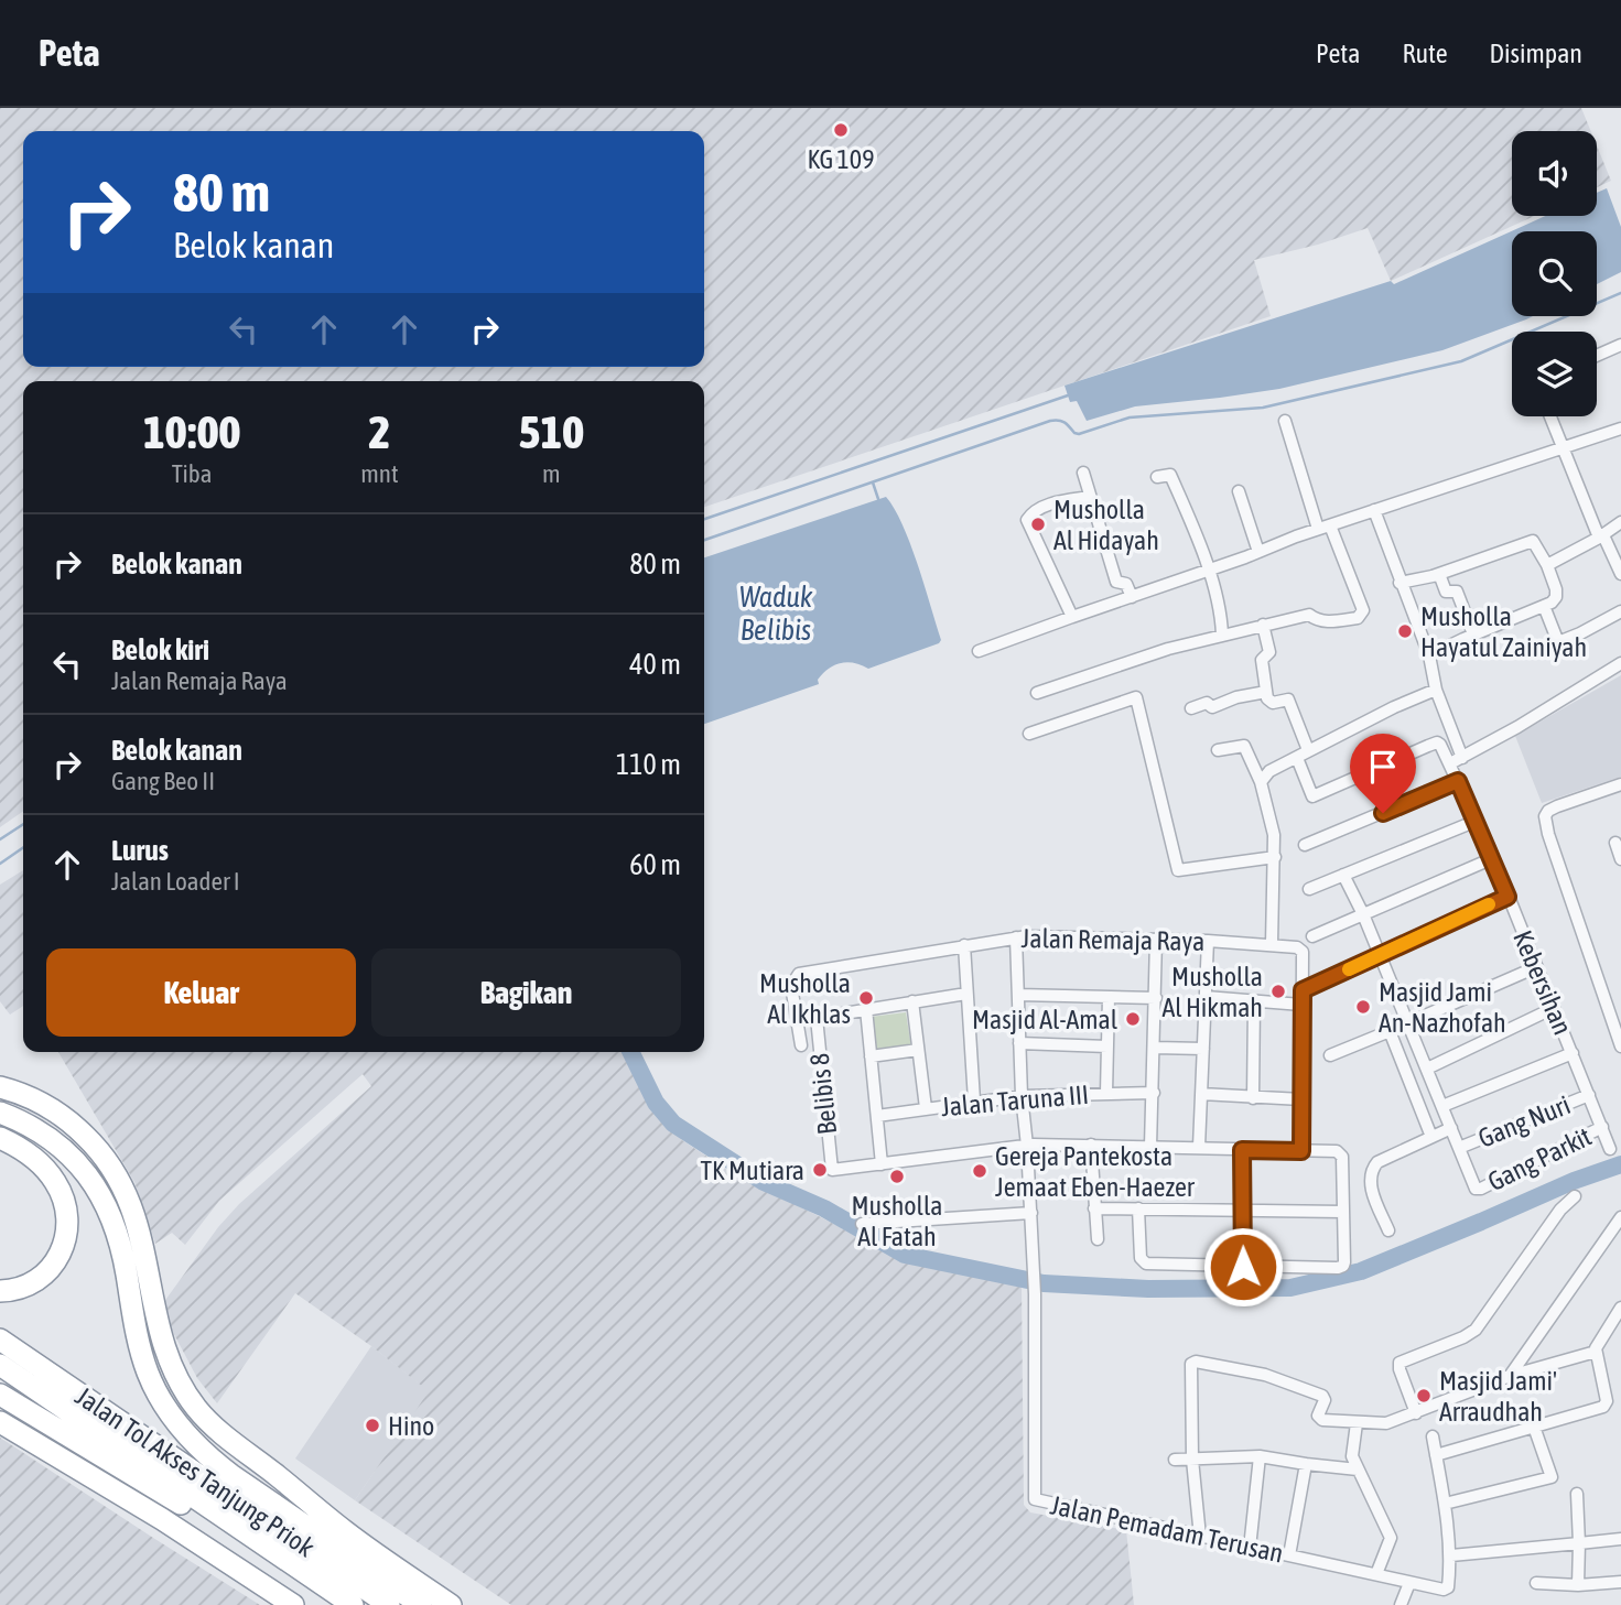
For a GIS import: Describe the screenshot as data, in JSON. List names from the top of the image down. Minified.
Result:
{"streets":{"highway":["Jalan Tol Akses Tanjung Priok"],"street":["Jalan Remaja Raya","Kebersihan","Belibis 8","Jalan Taruna III","Gang Nuri","Gang Parkit","Jalan Pemadam Terusan"]},"crossings":[["Kebersihan","Gang Nuri"],["Kebersihan","Gang Parkit"],["Gang Nuri","Gang Parkit"]],"water":["Waduk Belibis"],"places":["KG 109","Musholla Al Hidayah","Musholla Hayatul Zainiyah","Musholla Al Hikmah","Musholla Al Ikhlas","Masjid Jami An-Nazhofah","Masjid Al-Amal","TK Mutiara","Gereja Pantekosta Jemaat Eben-Haezer","Musholla Al Fatah","Masjid Jami' Arraudhah","Hino"],"page":{"header":"Peta","nav":["Peta","Rute","Disimpan"],"turn":["80 m","Belok kanan"],"eta":["10:00","Tiba","2","mnt","510","m"],"list":[{"name":"Belok kanan","value":"80 m"},{"name":"Belok kiri","note":"Jalan Remaja Raya","value":"40 m"},{"name":"Belok kanan","note":"Gang Beo II","value":"110 m"},{"name":"Lurus","note":"Jalan Loader I","value":"60 m"}],"buttons":["Keluar","Bagikan"]}}
